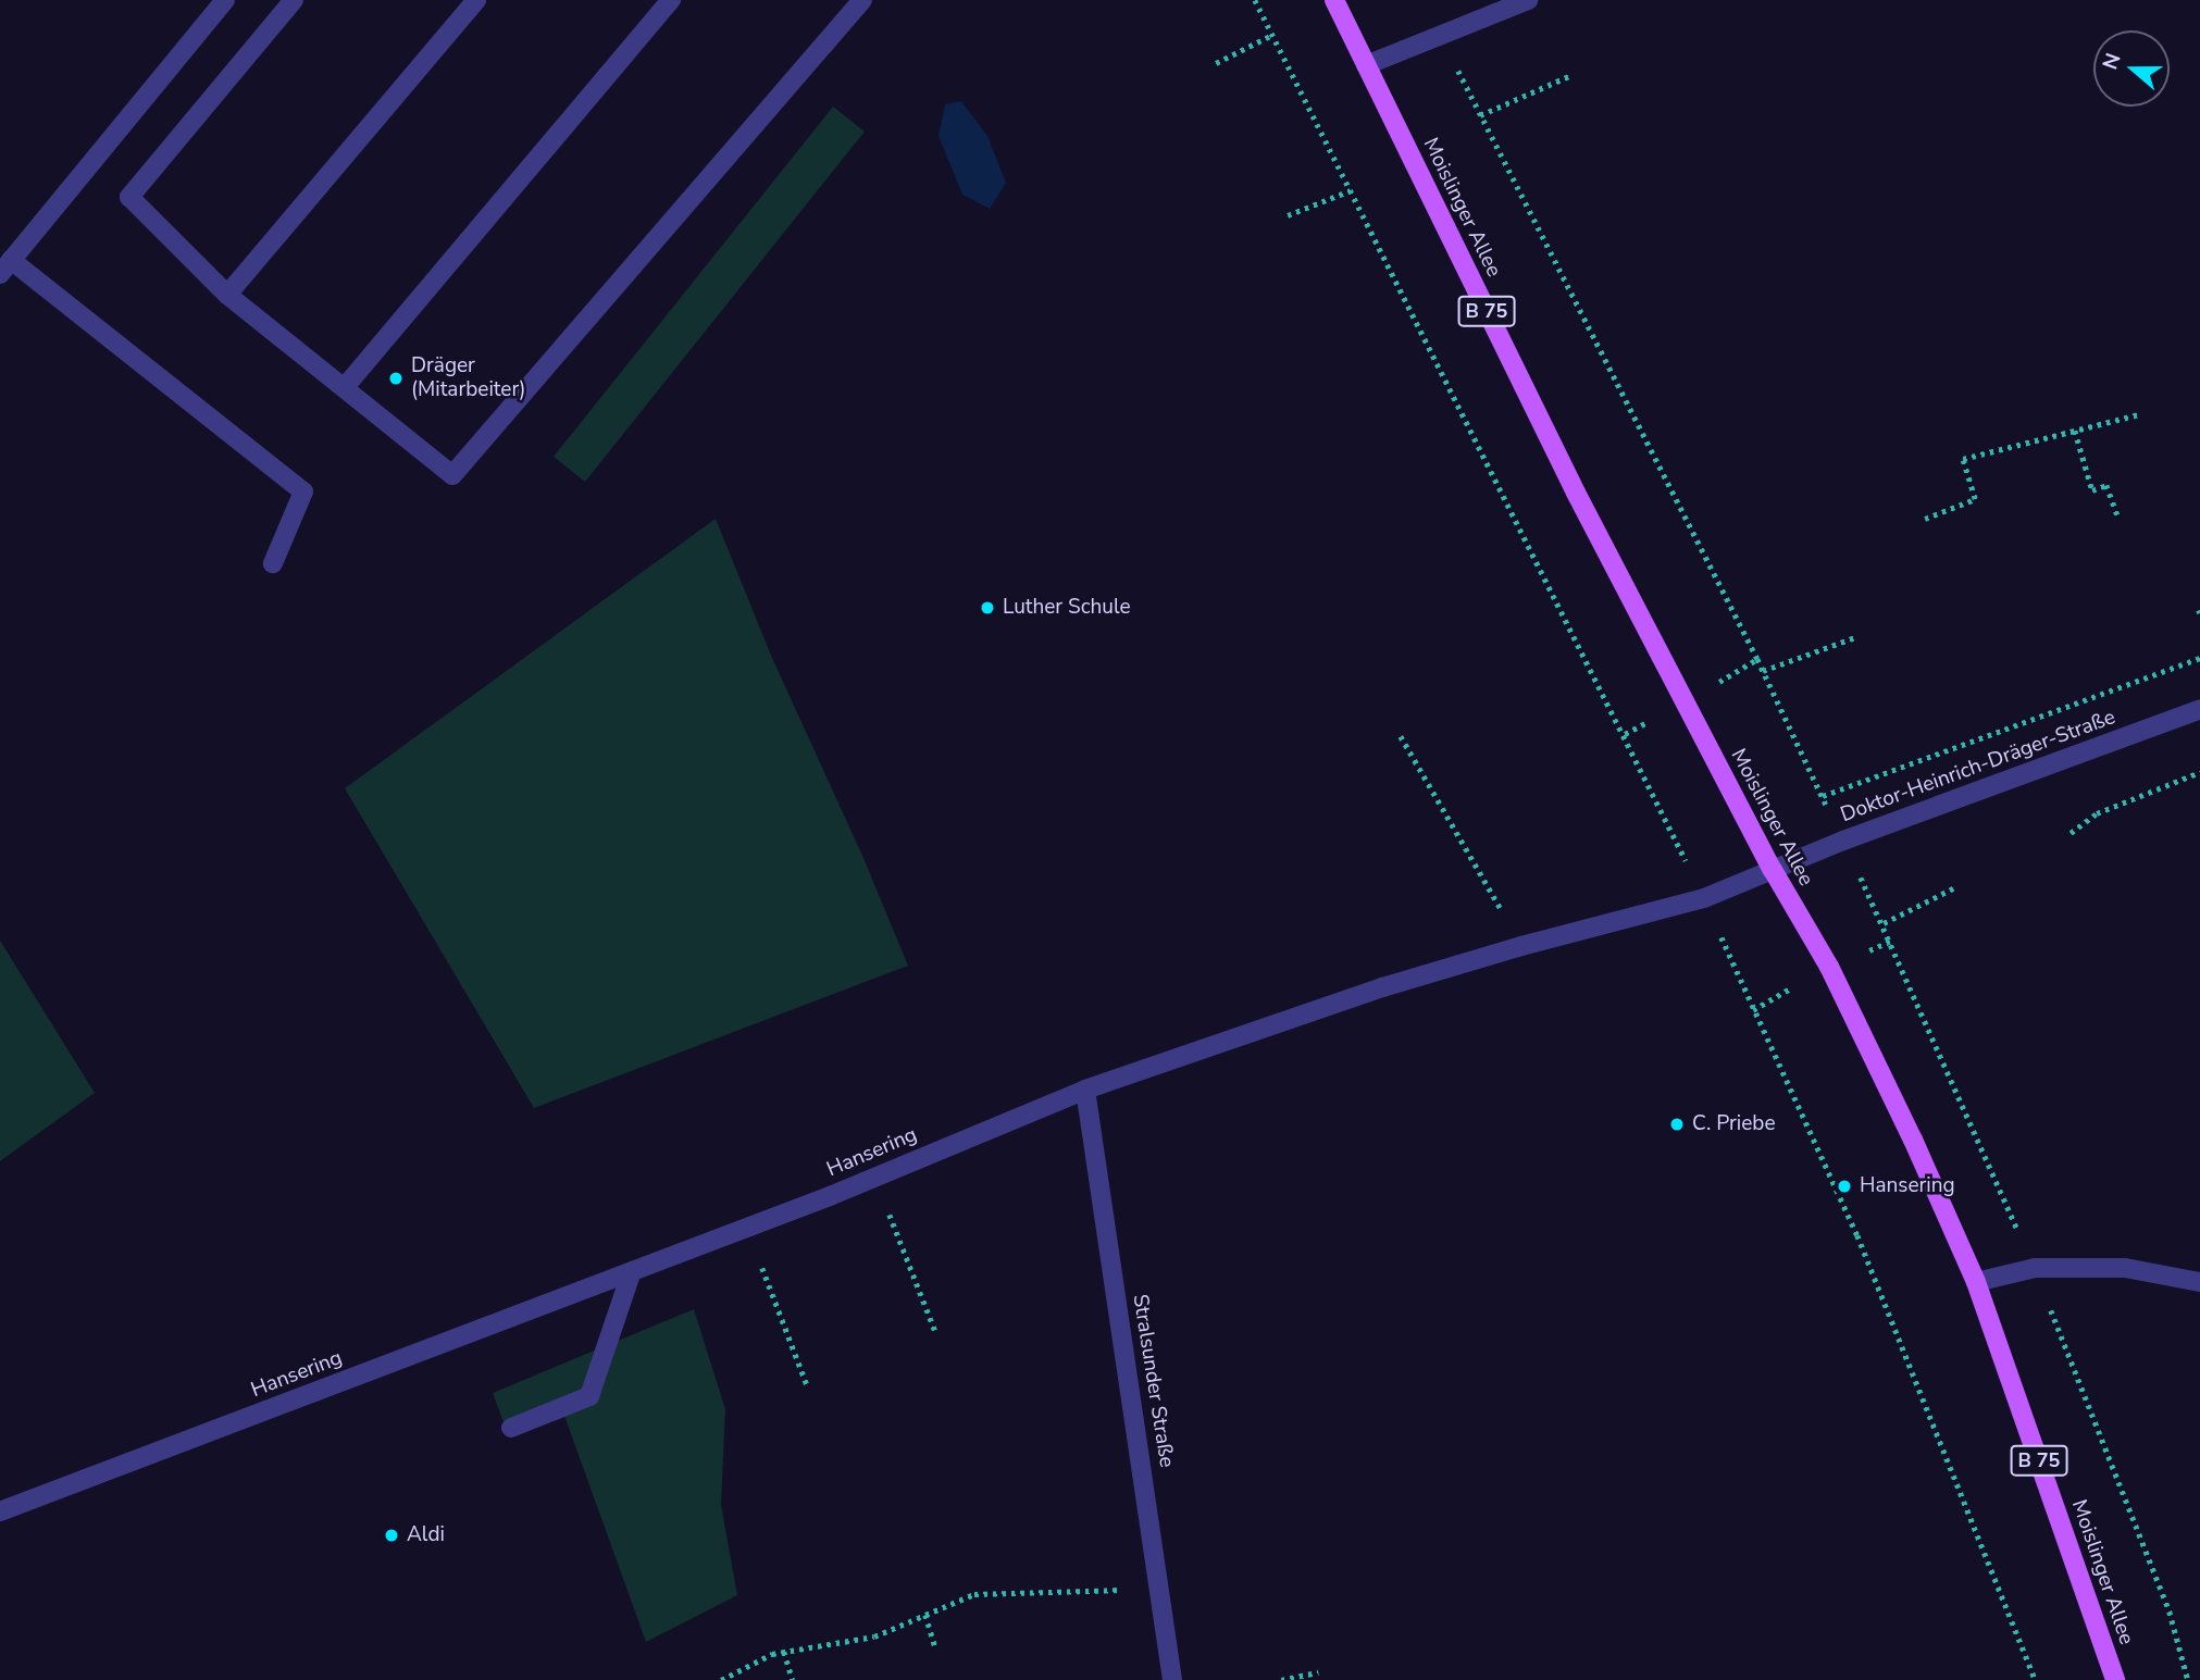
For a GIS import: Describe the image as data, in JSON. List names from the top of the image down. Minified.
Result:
{"streets":{"main road":["Moislinger Allee","B 75"],"street":["Doktor-Heinrich-Dräger-Straße","Hansering","Stralsunder Straße"]},"crossings":[["Moislinger Allee","Doktor-Heinrich-Dräger-Straße"],["Moislinger Allee","Hansering"],["Doktor-Heinrich-Dräger-Straße","Hansering"],["Hansering","Stralsunder Straße"]],"places":["Dräger (Mitarbeiter)","Luther Schule","C. Priebe","Hansering","Aldi"],"north":"left"}
